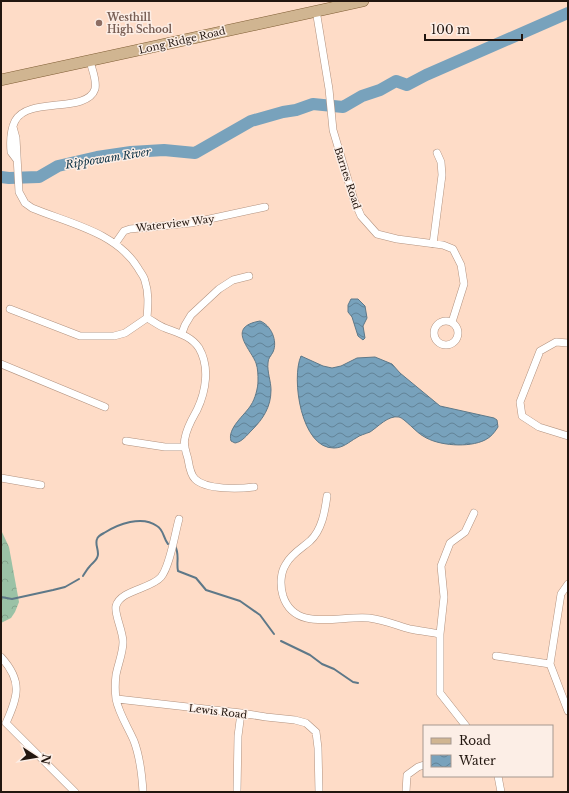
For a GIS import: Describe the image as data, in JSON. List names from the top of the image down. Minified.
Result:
{"streets":{"main road":["Long Ridge Road"],"street":["Barnes Road","Waterview Way","Lewis Road"]},"crossings":[["Long Ridge Road","Barnes Road"]],"water":["Rippowam River"],"places":["Westhill High School"],"legend":["Road","Water"],"scale_bar":"100 m","north":"right"}
